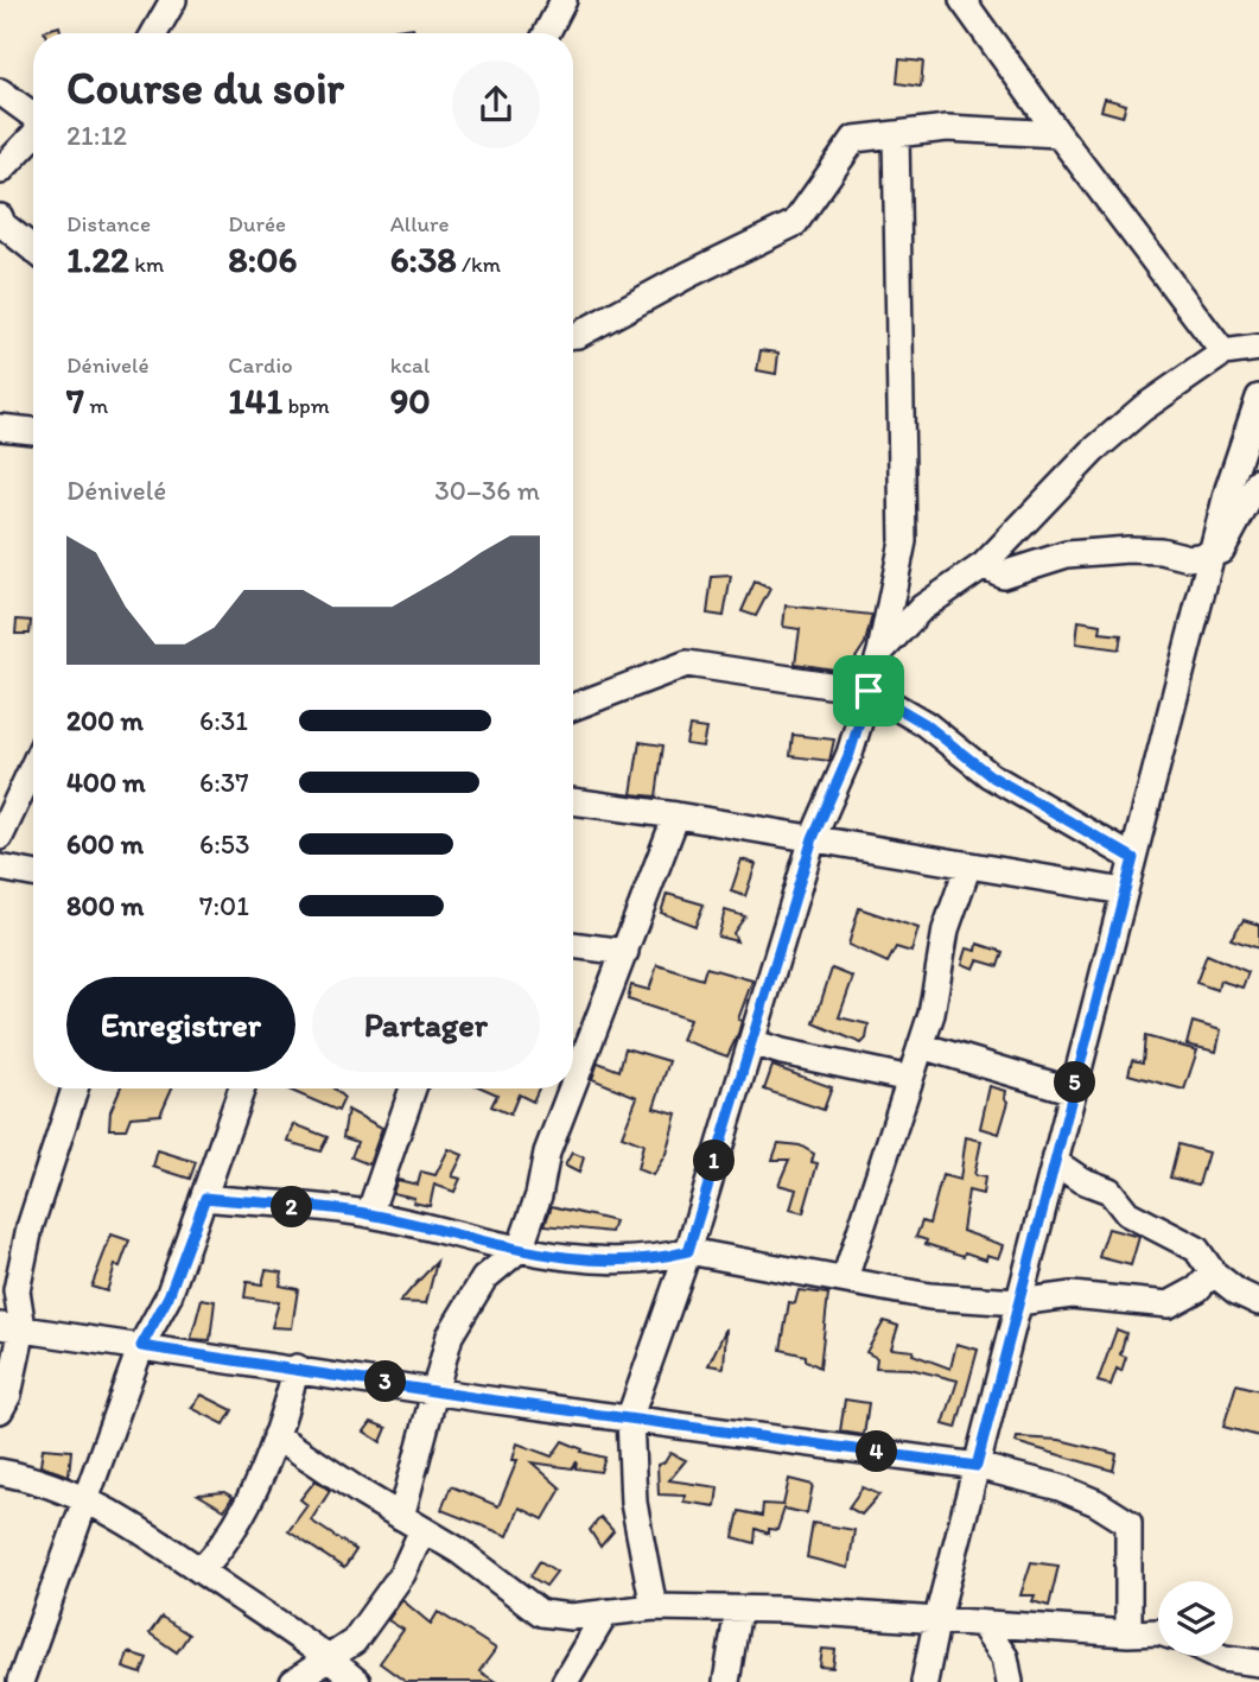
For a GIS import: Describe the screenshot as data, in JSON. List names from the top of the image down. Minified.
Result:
{"page":{"heading":["Course du soir","21:12"],"stats":[["Distance","1.22 km"],["Durée","8:06"],["Allure","6:38 /km"],["Dénivelé","7 m"],["Cardio","141 bpm"],["kcal","90"]],"chart":["Dénivelé","30–36 m"],"list":[{"name":"200 m","note":"6:31"},{"name":"400 m","note":"6:37"},{"name":"600 m","note":"6:53"},{"name":"800 m","note":"7:01"}],"buttons":["Enregistrer","Partager"],"pins":["5","1","2","3","4"]}}
